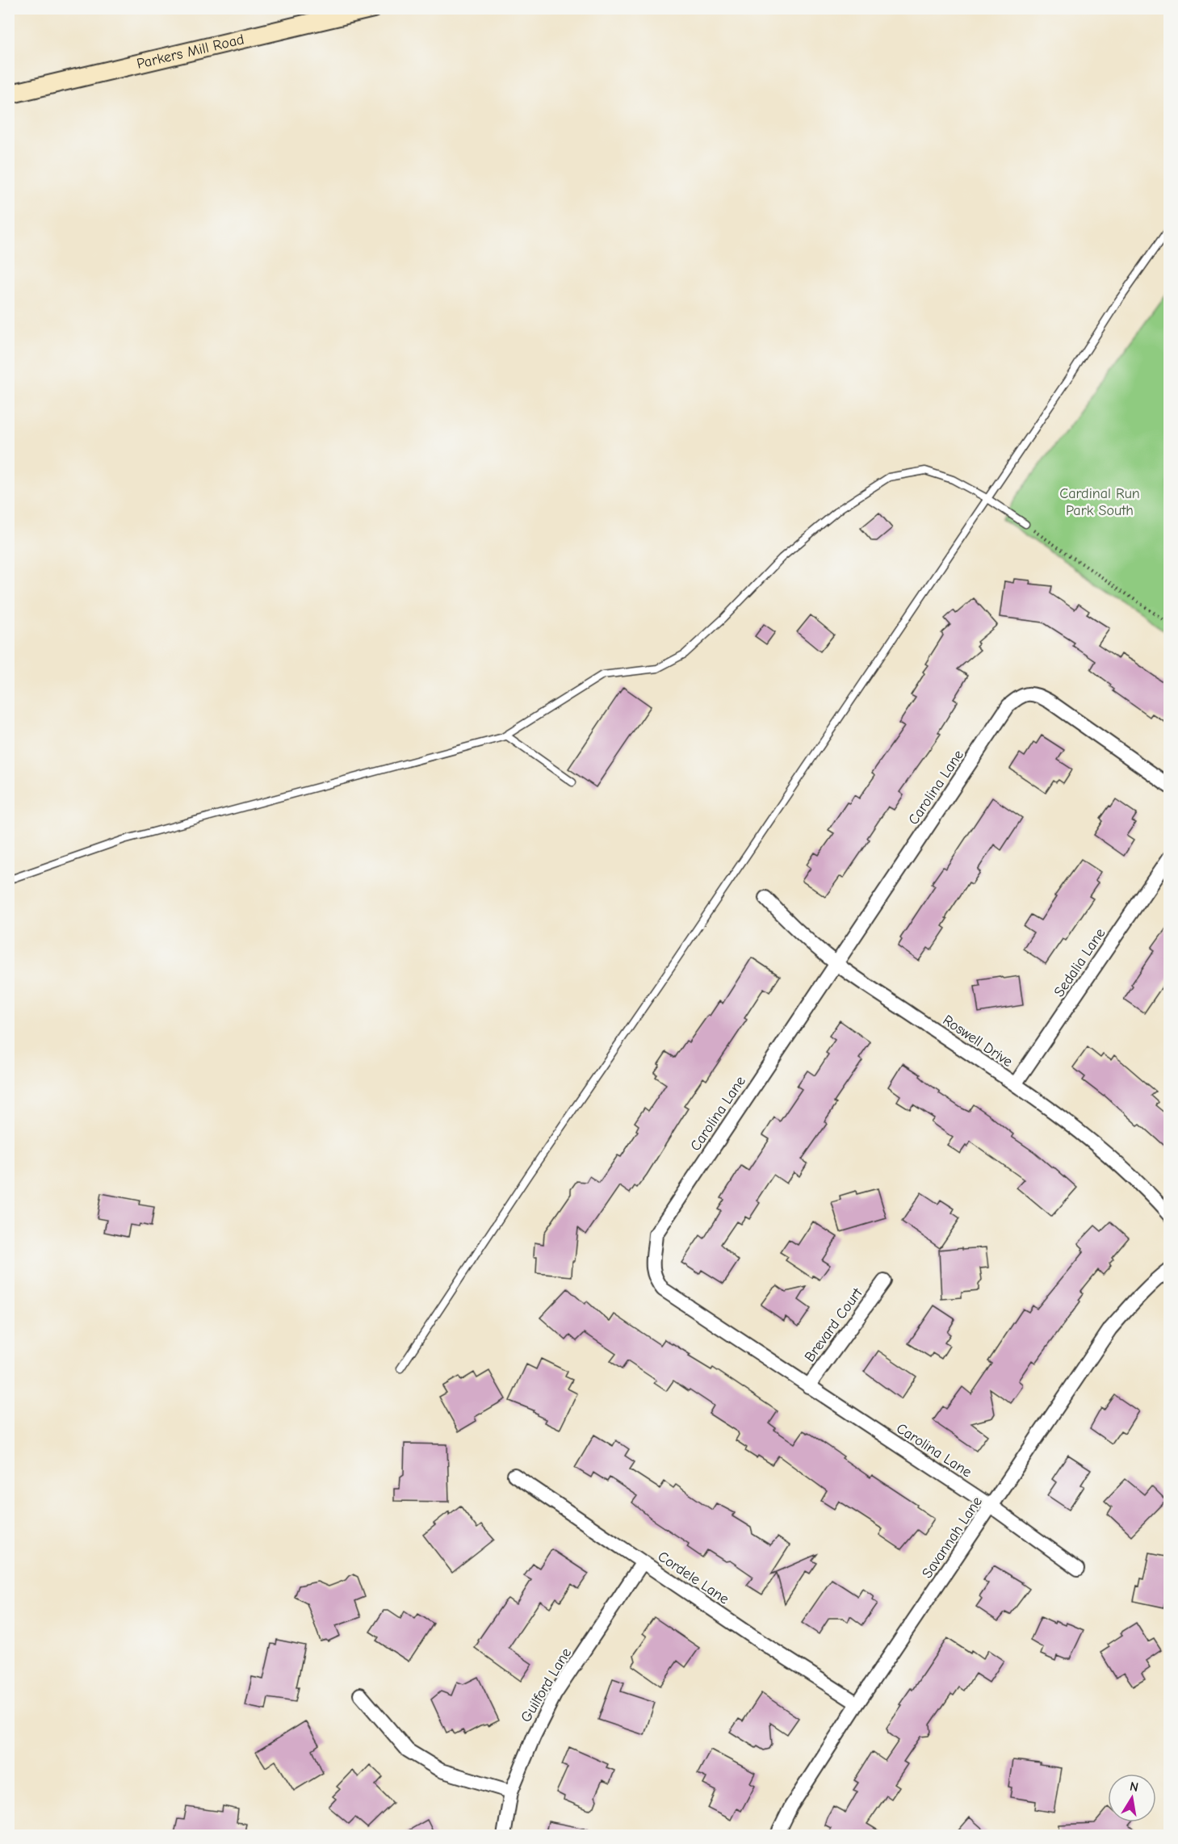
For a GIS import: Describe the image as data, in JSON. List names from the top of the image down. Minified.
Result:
{"streets":{"main road":["Parkers Mill Road"],"street":["Carolina Lane","Sedalia Lane","Roswell Drive","Brevard Court","Savannah Lane","Cordele Lane","Guilford Lane"]},"crossings":[["Carolina Lane","Roswell Drive"],["Carolina Lane","Brevard Court"],["Carolina Lane","Savannah Lane"],["Sedalia Lane","Roswell Drive"],["Savannah Lane","Cordele Lane"],["Cordele Lane","Guilford Lane"]],"parks":["Cardinal Run Park South"],"north":"top"}
